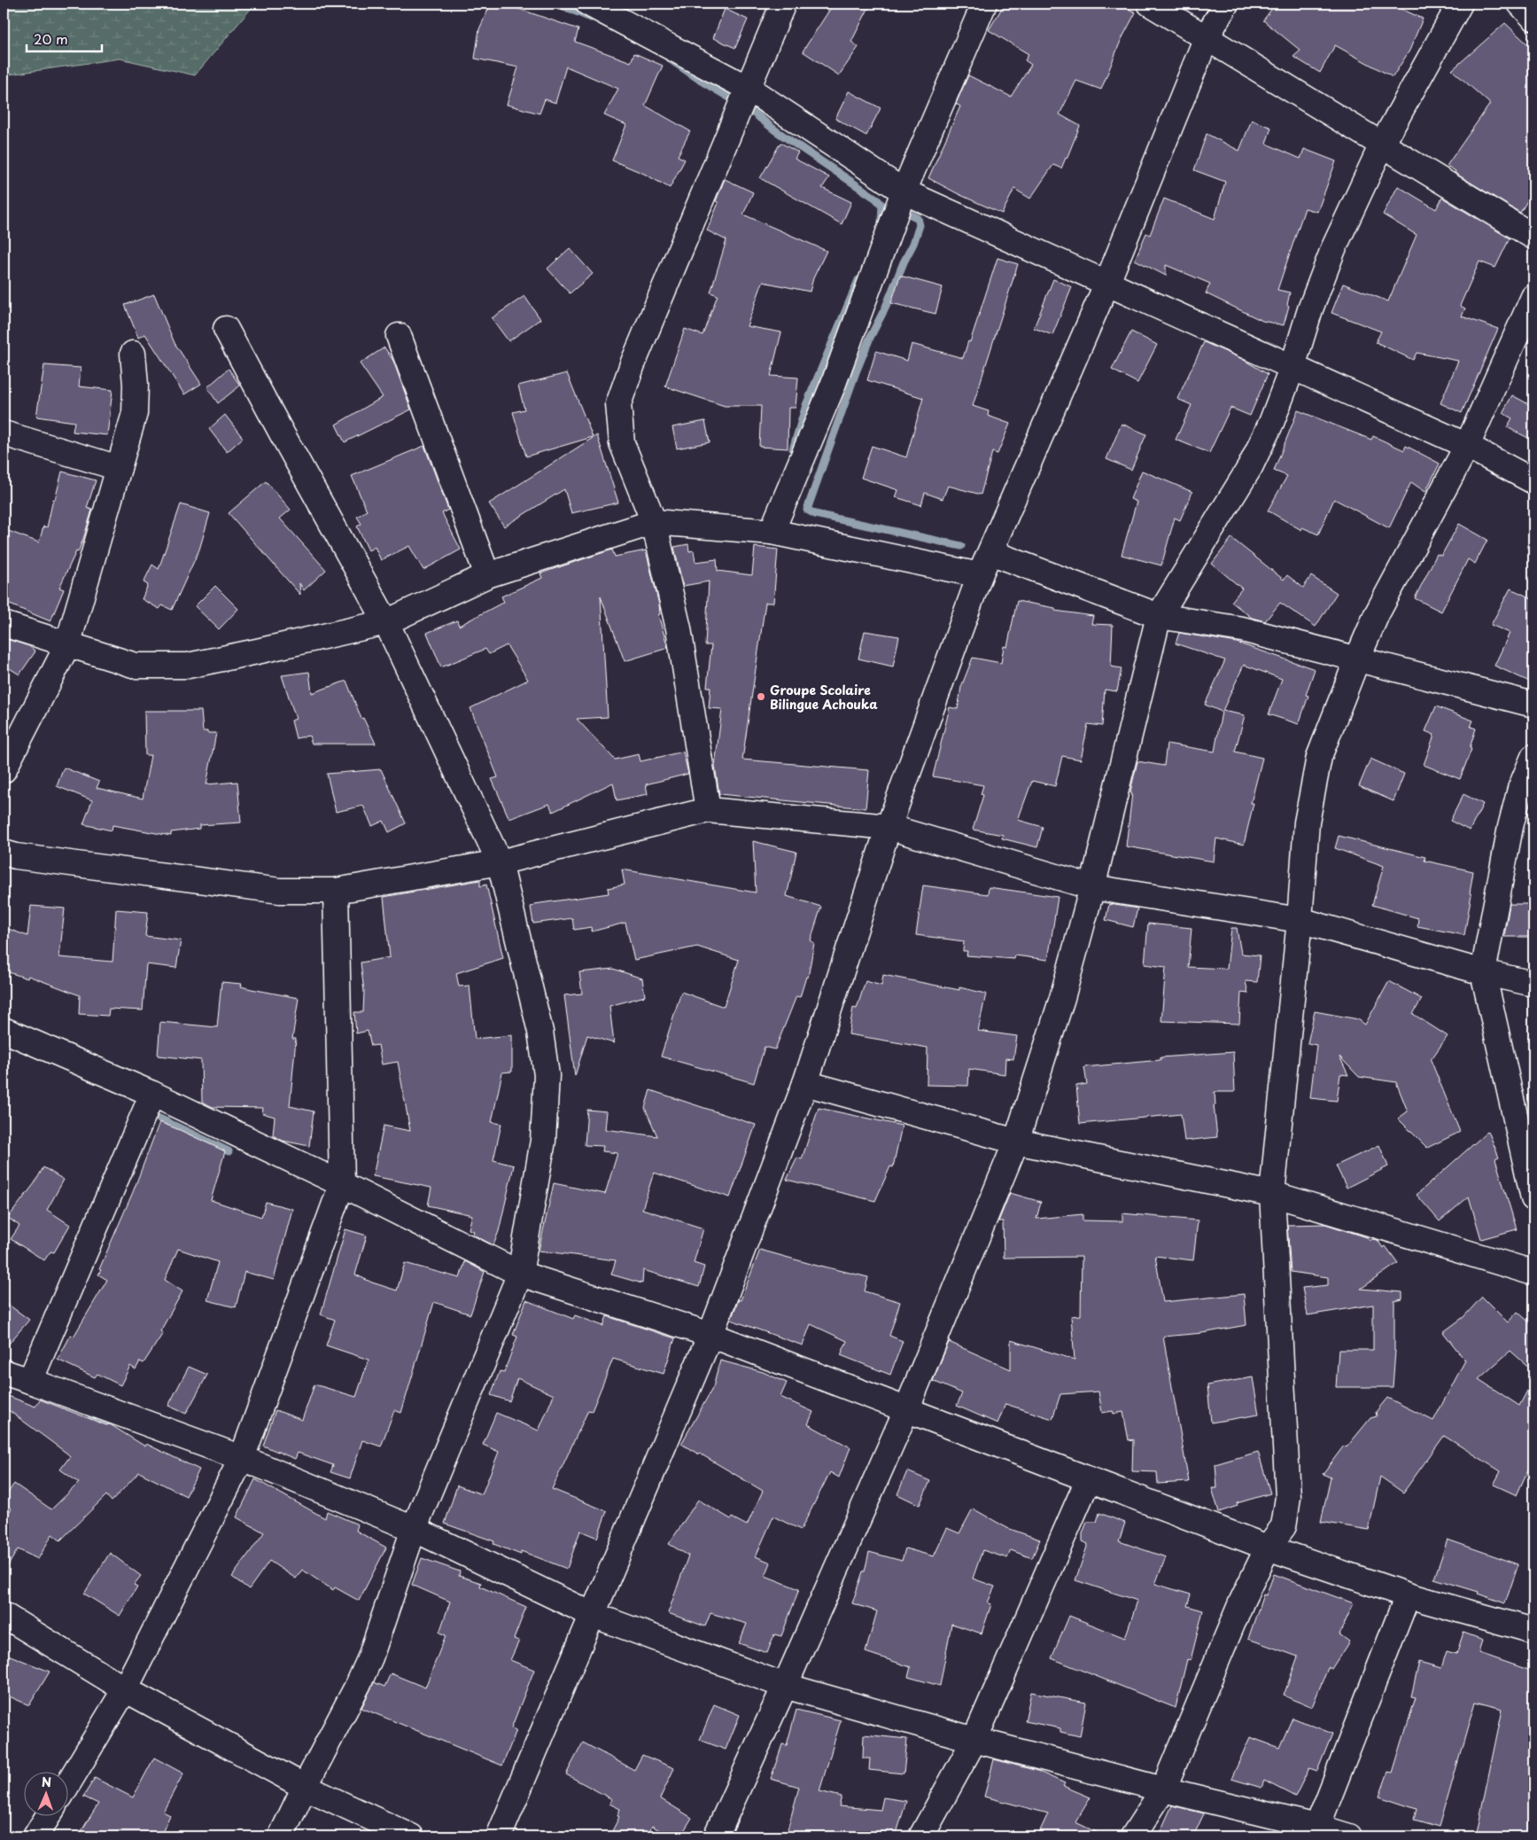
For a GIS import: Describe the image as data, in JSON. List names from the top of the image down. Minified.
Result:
{"places":["Groupe Scolaire Bilingue Achouka"],"scale_bar":"20 m","north":"top"}
